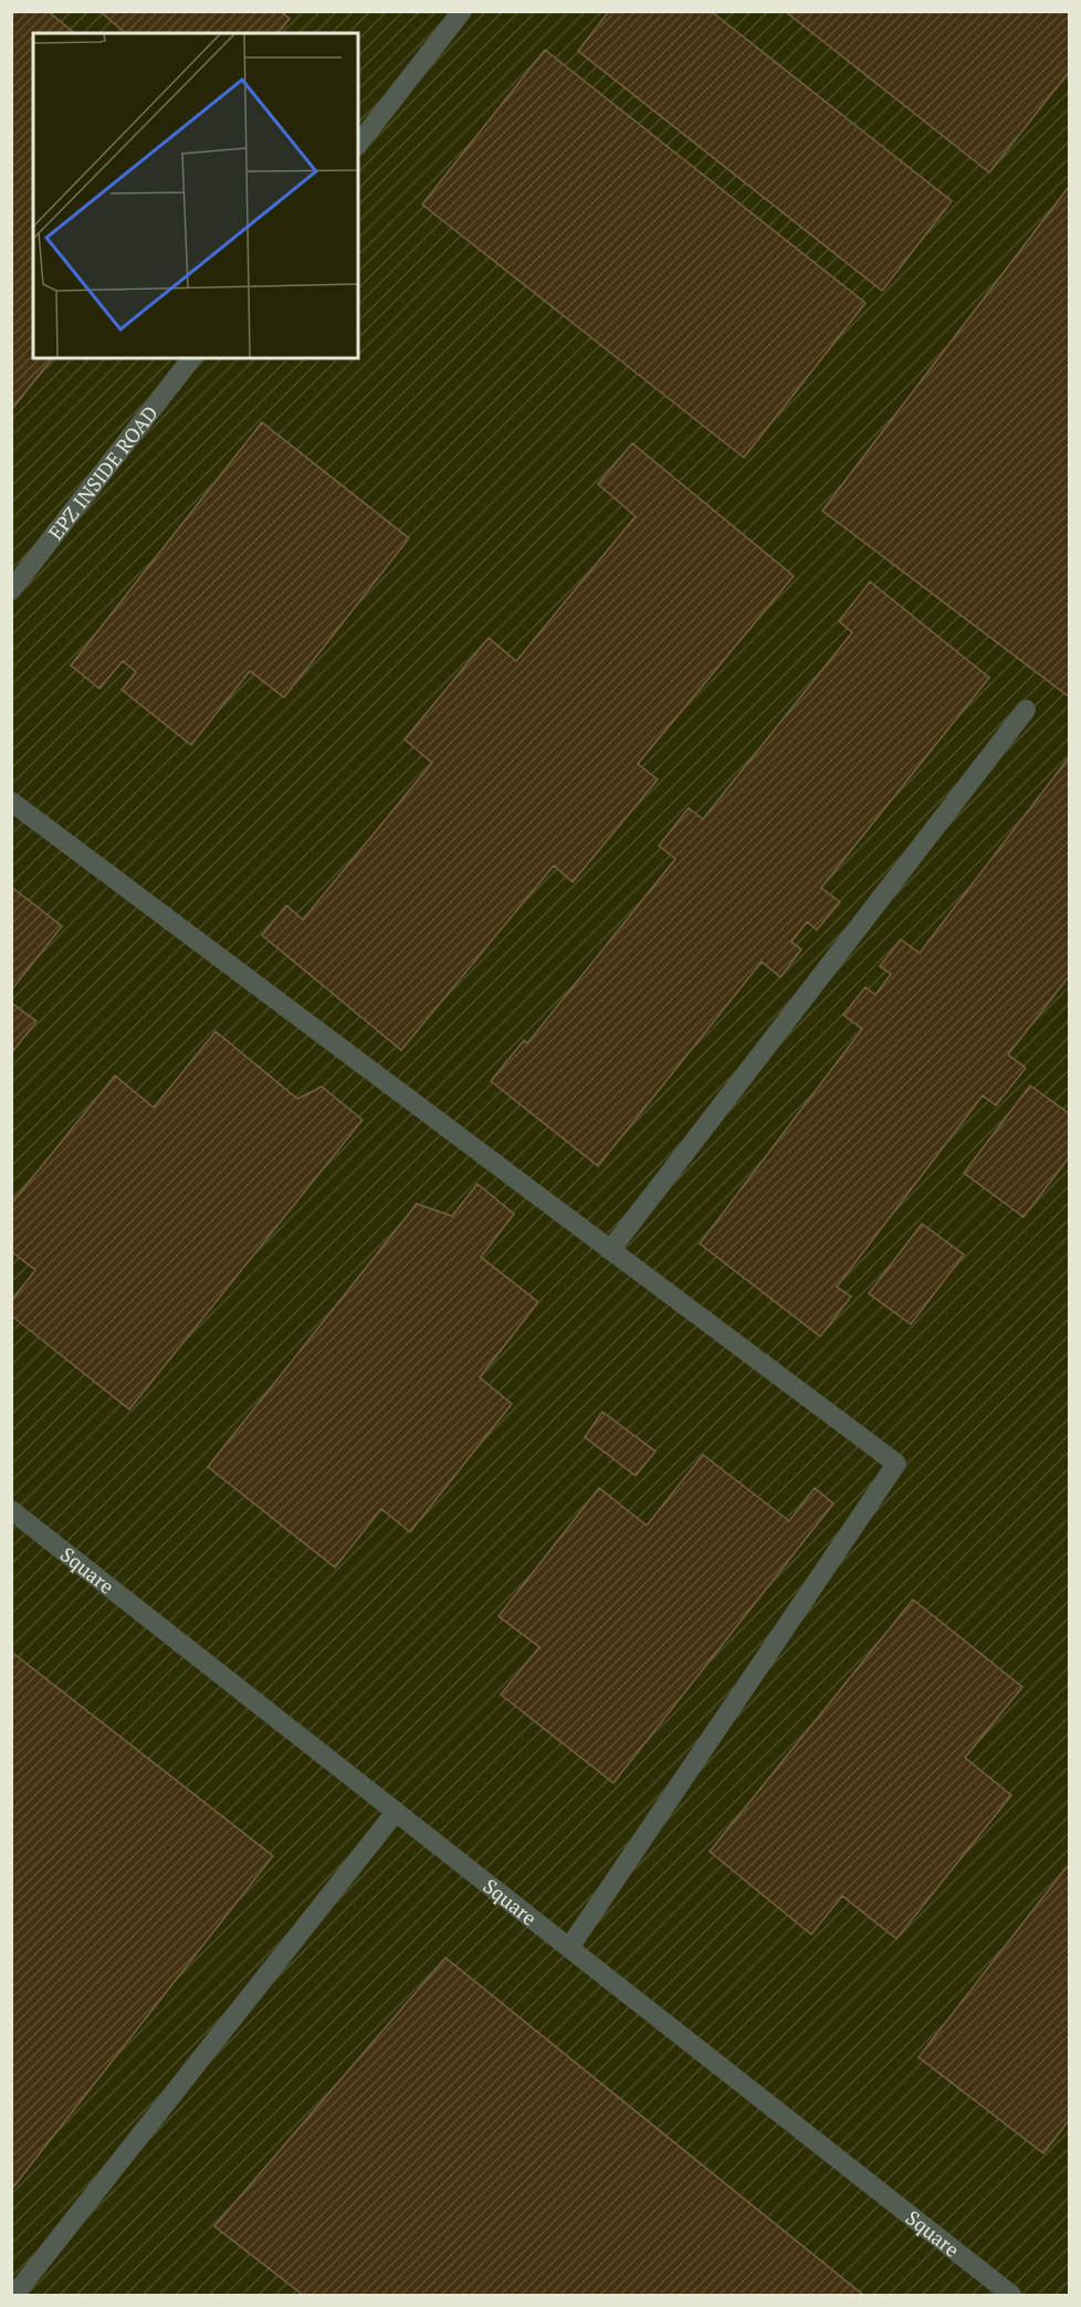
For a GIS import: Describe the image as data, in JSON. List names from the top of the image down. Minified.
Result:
{"streets":{"lane":["EPZ INSIDE ROAD","Square"]}}
